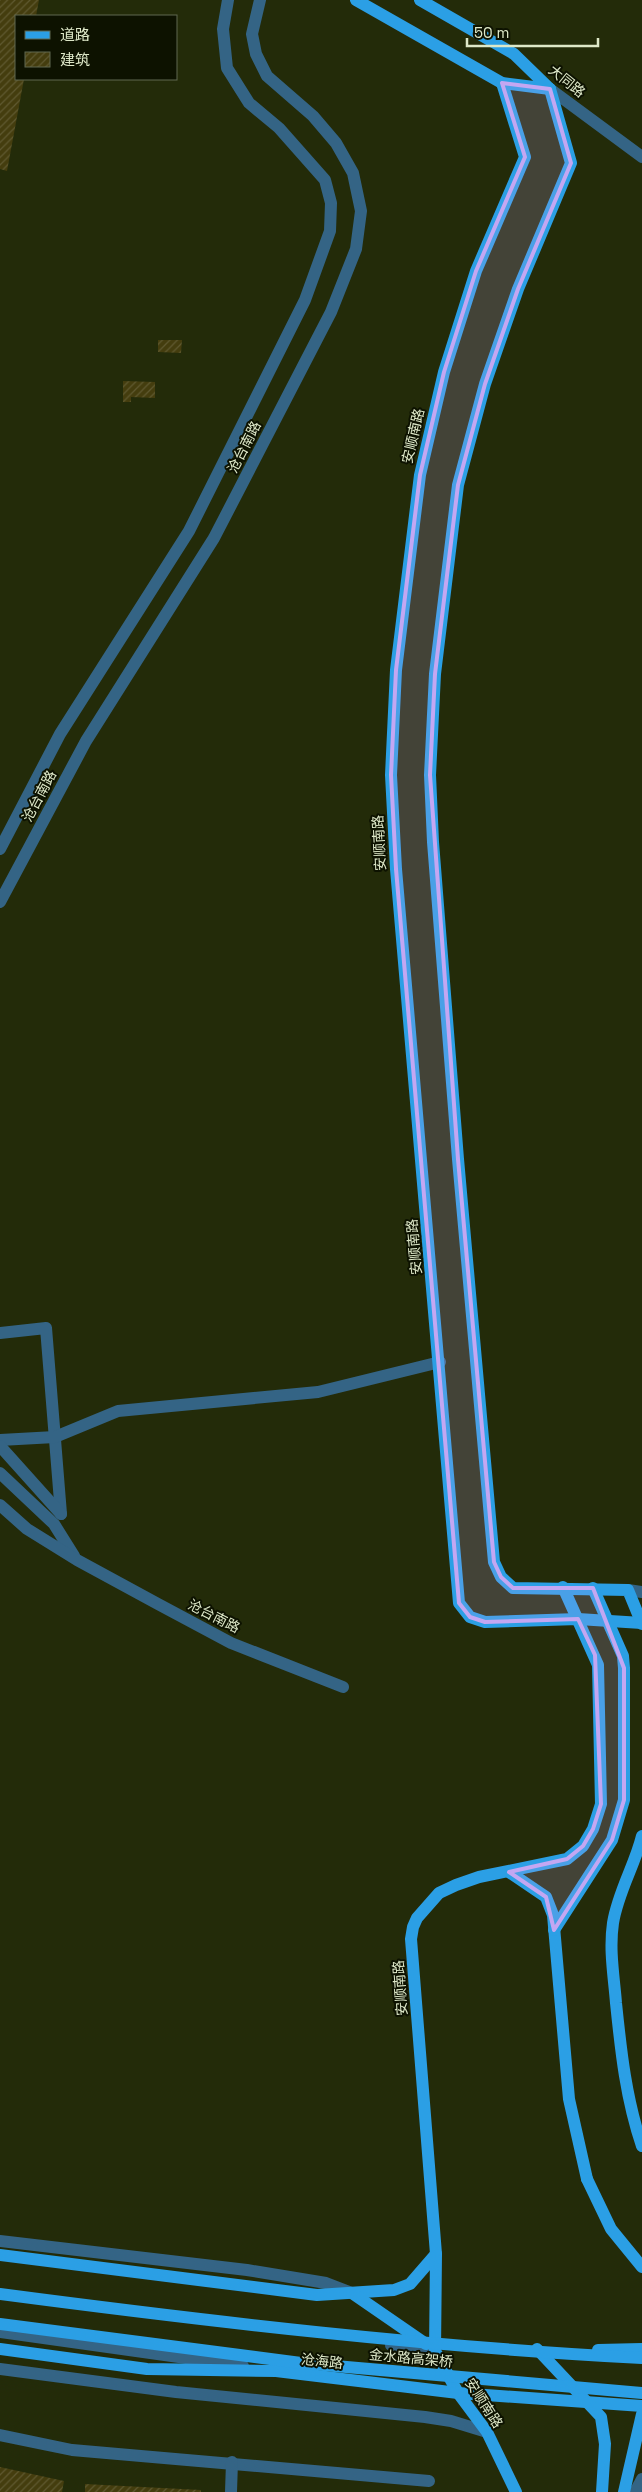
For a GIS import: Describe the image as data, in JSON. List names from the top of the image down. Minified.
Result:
{"streets":{"main road":["大同路","安顺南路","金水路高架桥","沧海路"],"street":["沧台南路"]},"crossings":[["安顺南路","沧海路"],["金水路高架桥","沧海路"]],"legend":["道路","建筑"],"scale_bar":"50 m"}
